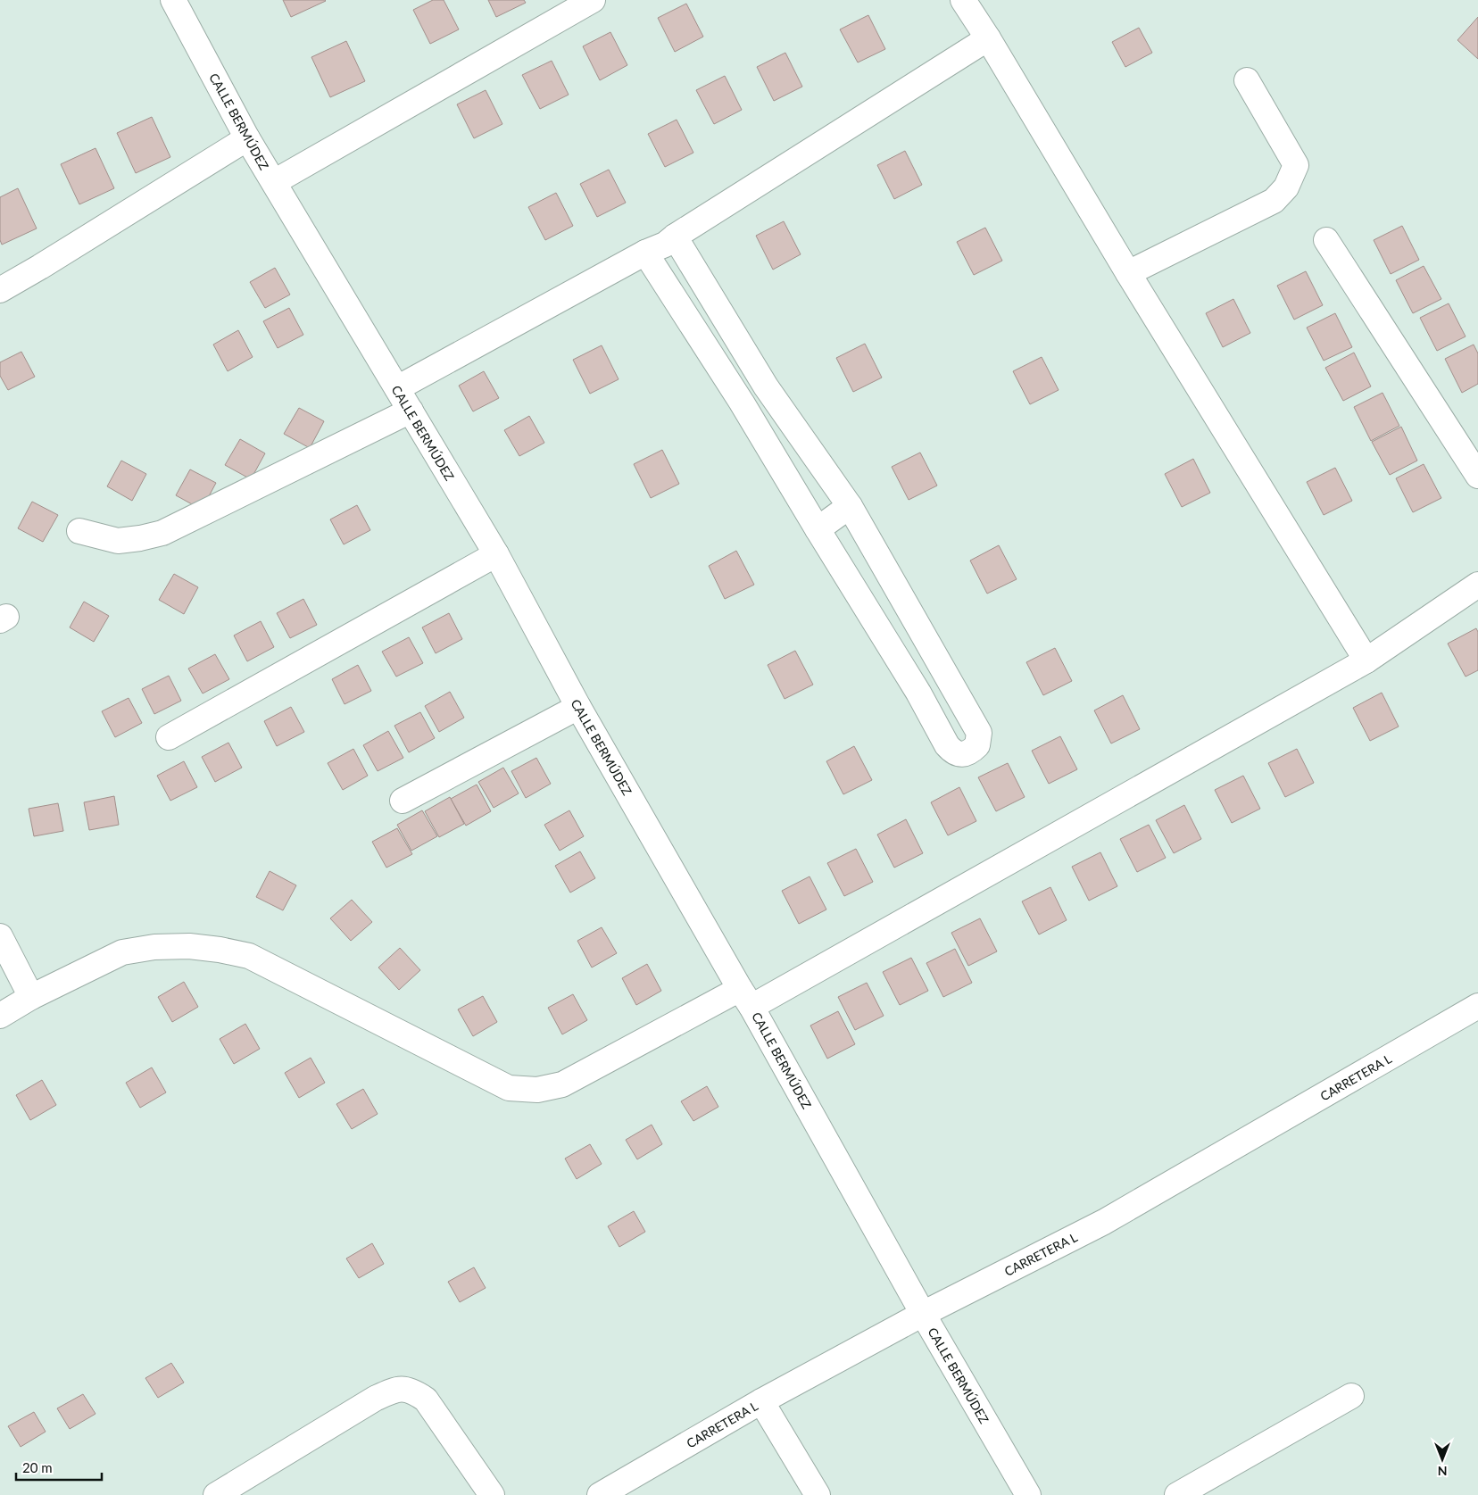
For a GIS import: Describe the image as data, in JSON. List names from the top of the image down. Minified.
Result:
{"streets":{"street":["CALLE BERMÚDEZ","CARRETERA L"]},"crossings":[["CALLE BERMÚDEZ","CARRETERA L"]],"scale_bar":"20 m","north":"bottom"}
